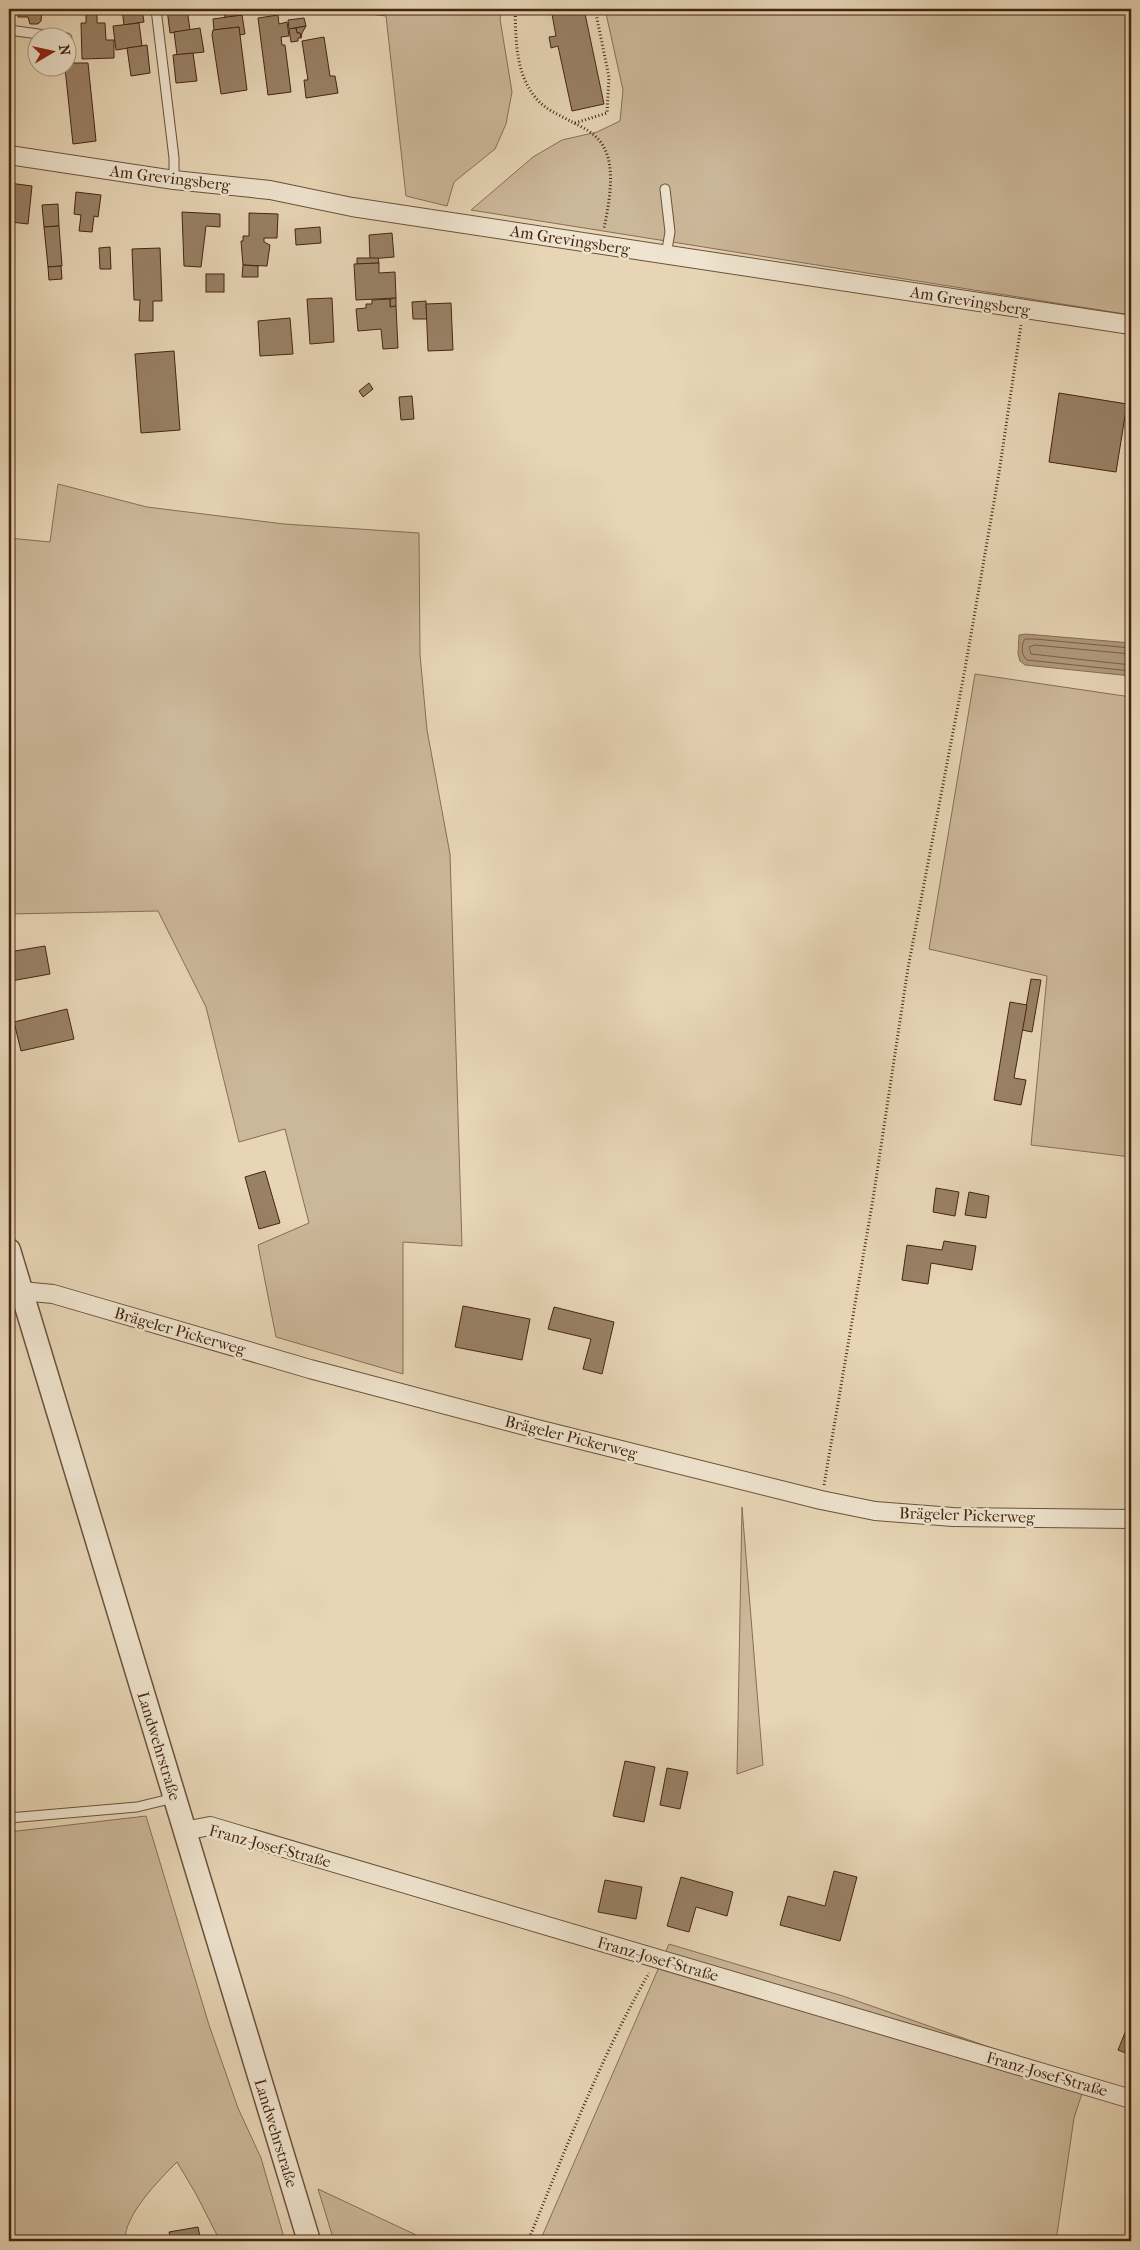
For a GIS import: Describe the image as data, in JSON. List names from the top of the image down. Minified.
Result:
{"streets":{"street":["Am Grevingsberg","Brägeler Pickerweg","Landwehrstraße","Franz-Josef-Straße"]},"crossings":[["Brägeler Pickerweg","Landwehrstraße"],["Landwehrstraße","Franz-Josef-Straße"]],"north":"right"}
